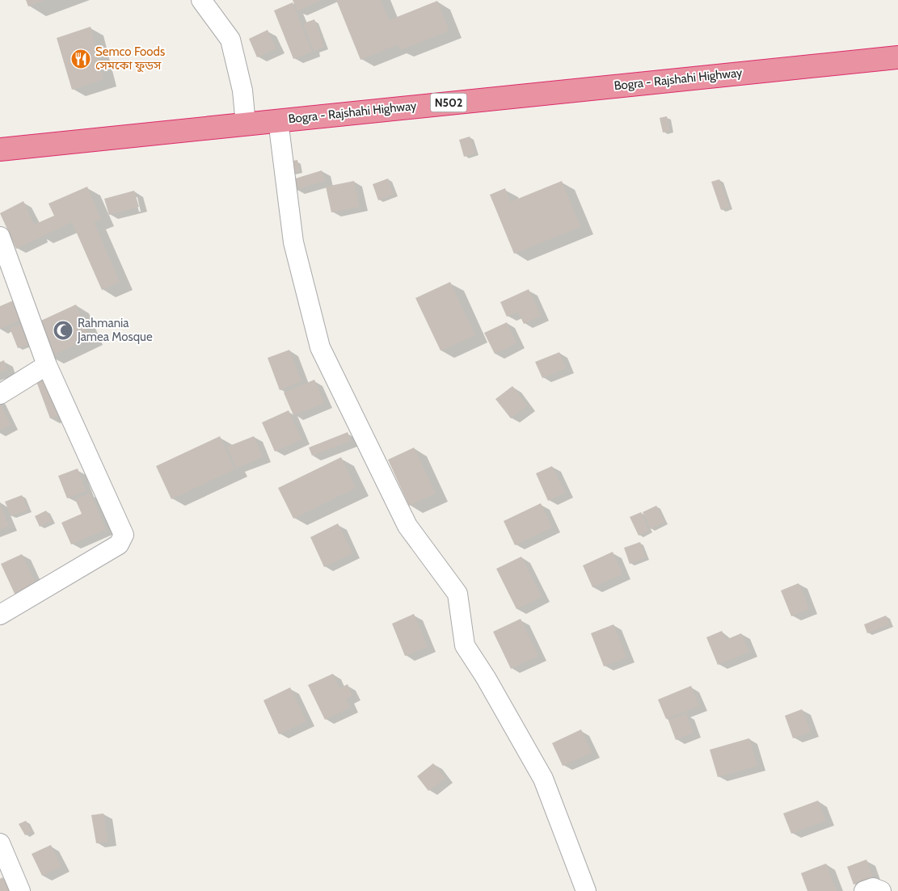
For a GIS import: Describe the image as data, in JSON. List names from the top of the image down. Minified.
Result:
{"streets":{"highway":["Bogra - Rajshahi Highway","N502"]},"places":{"restaurant":["Semco Foods সেমকো ফুডস"],"mosque":["Rahmania Jamea Mosque"]}}
